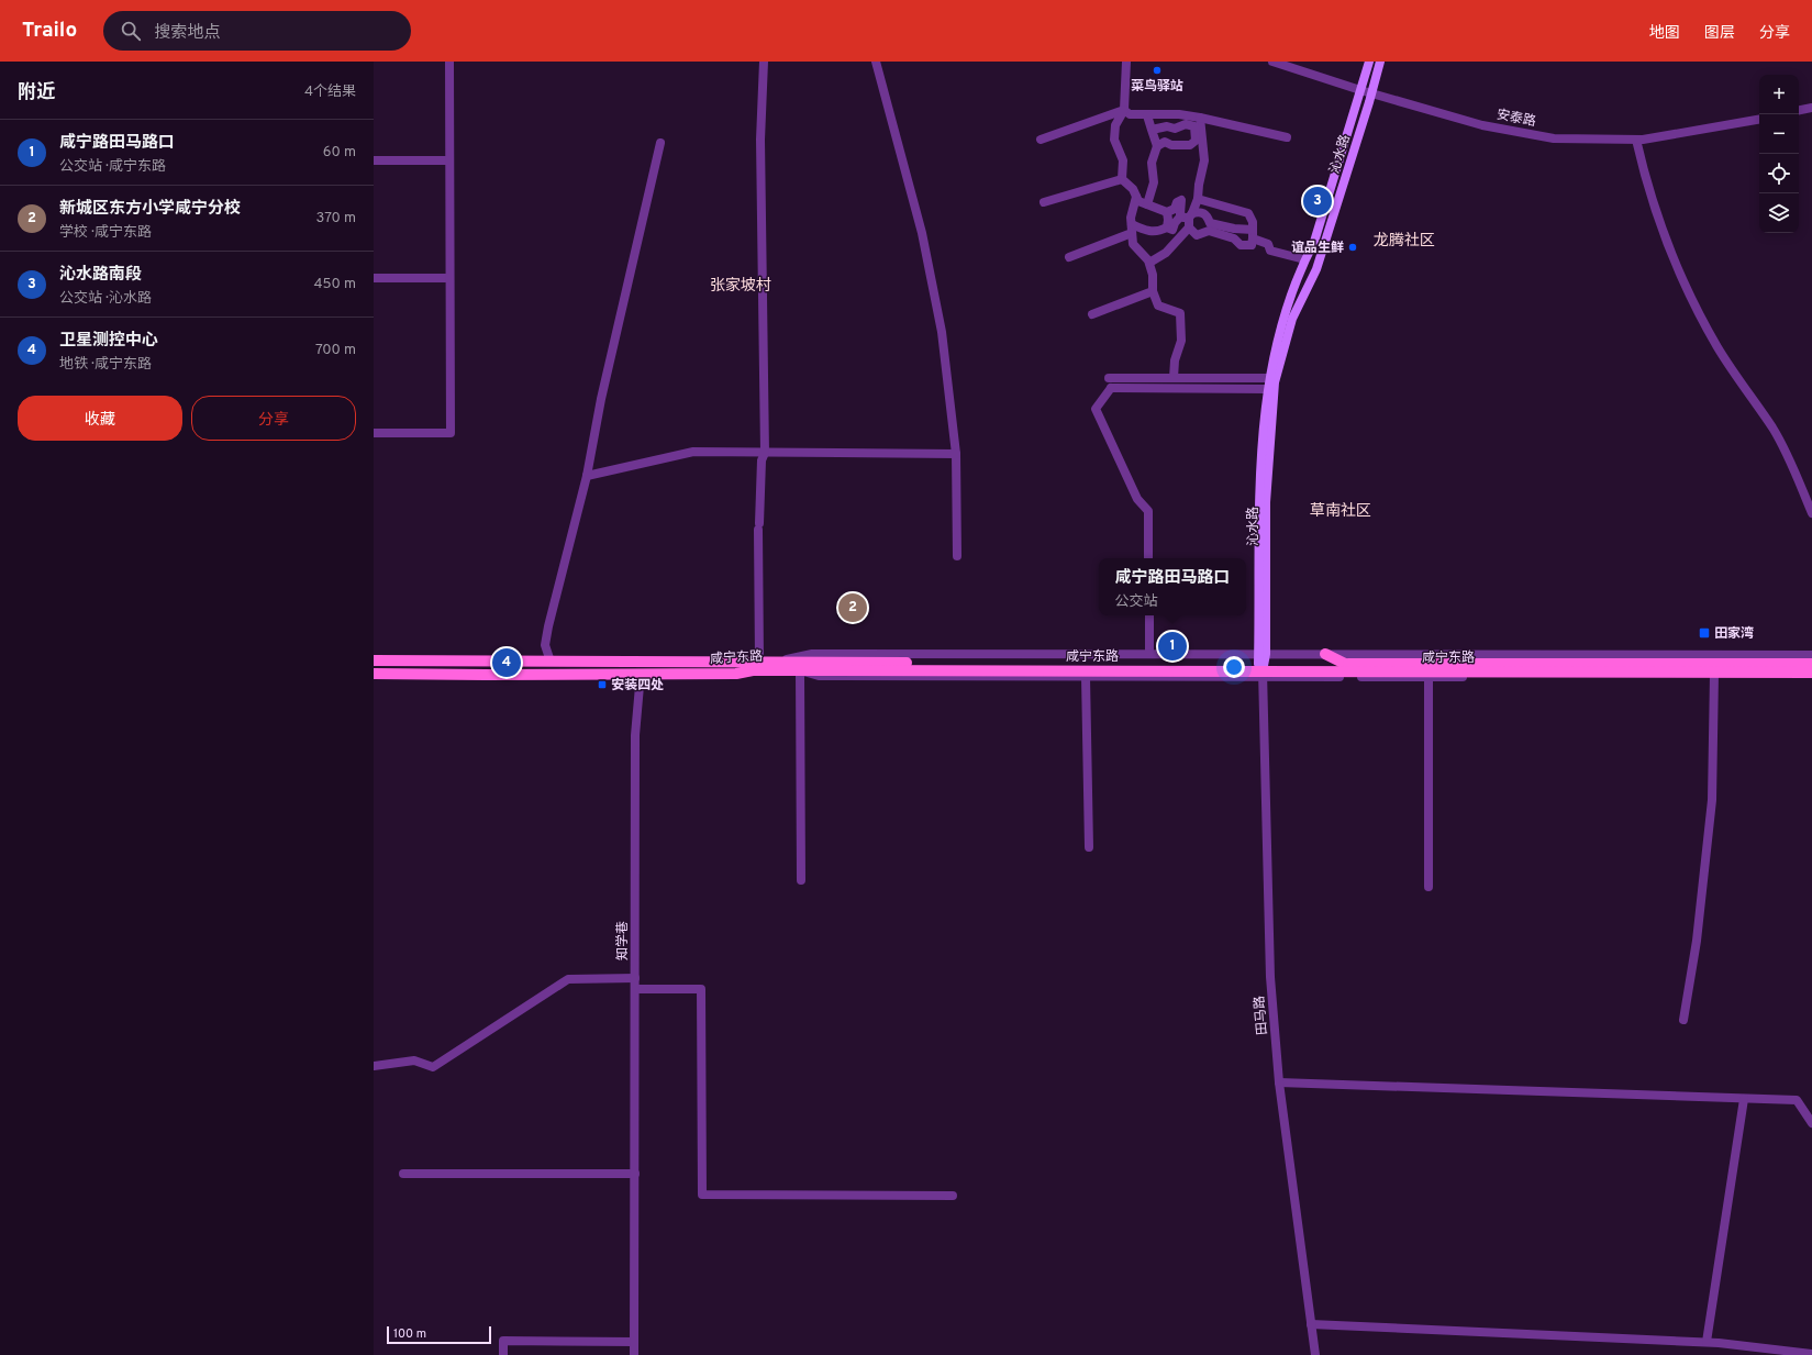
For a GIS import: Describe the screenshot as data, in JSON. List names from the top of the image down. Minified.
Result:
{"streets":{"main road":["沁水路","咸宁东路"],"street":["安泰路","知学巷","田马路"]},"crossings":[["安泰路","沁水路"],["沁水路","咸宁东路"],["沁水路","田马路"],["咸宁东路","知学巷"],["咸宁东路","田马路"]],"districts":["龙腾社区","张家坡村","草南社区"],"places":{"other":["菜鸟驿站","谊品生鲜"],"transit":["田家湾","安装四处"]},"scale_bar":"100 m","page":{"header":"Trailo","search":"搜索地点","nav":["地图","图层","分享"],"heading":["附近","4个结果"],"map_buttons":["+","−"],"list":[{"mark":"1","name":"咸宁路田马路口","note":"公交站 · 咸宁东路","value":"60 m"},{"mark":"2","name":"新城区东方小学咸宁分校","note":"学校 · 咸宁东路","value":"370 m"},{"mark":"3","name":"沁水路南段","note":"公交站 · 沁水路","value":"450 m"},{"mark":"4","name":"卫星测控中心","note":"地铁 · 咸宁东路","value":"700 m"}],"pins":["3","2","1","4"],"buttons":["收藏","分享"],"popup":["咸宁路田马路口","公交站"],"scale":"100 m"}}
